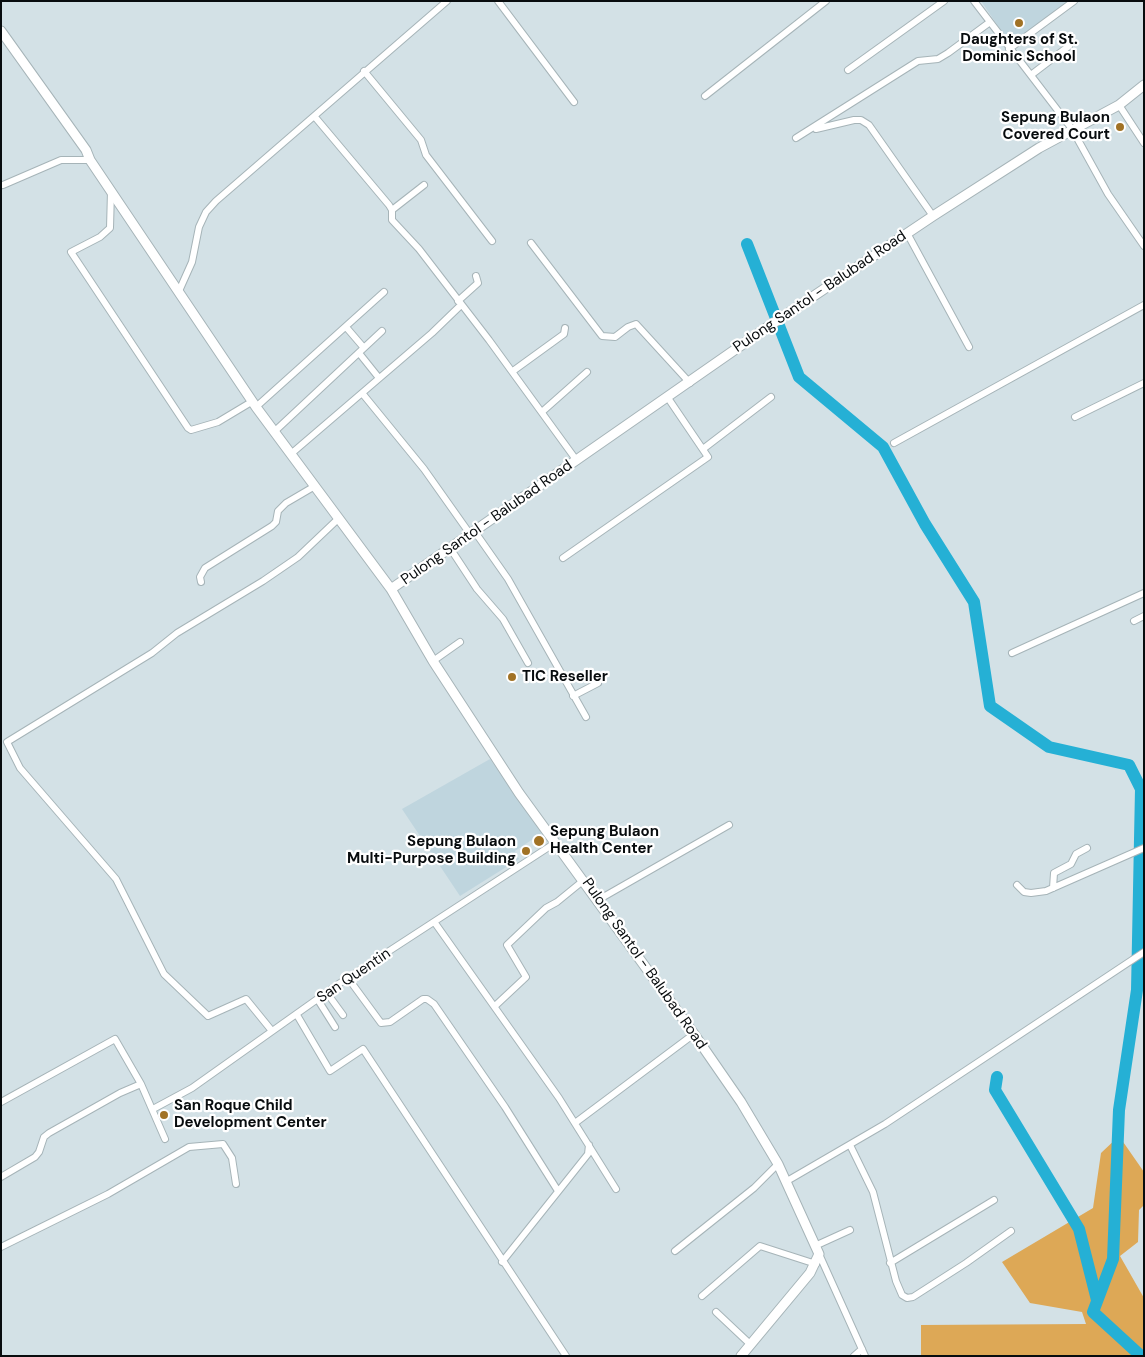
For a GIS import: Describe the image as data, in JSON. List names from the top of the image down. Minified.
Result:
{"streets":{"street":["Pulong Santol - Balubad Road","San Quentin"]},"crossings":[["Pulong Santol - Balubad Road","San Quentin"]],"places":["Daughters of St. Dominic School","Sepung Bulaon Covered Court","TIC Reseller","Sepung Bulaon Health Center","Sepung Bulaon Multi-Purpose Building","San Roque Child Development Center"]}
